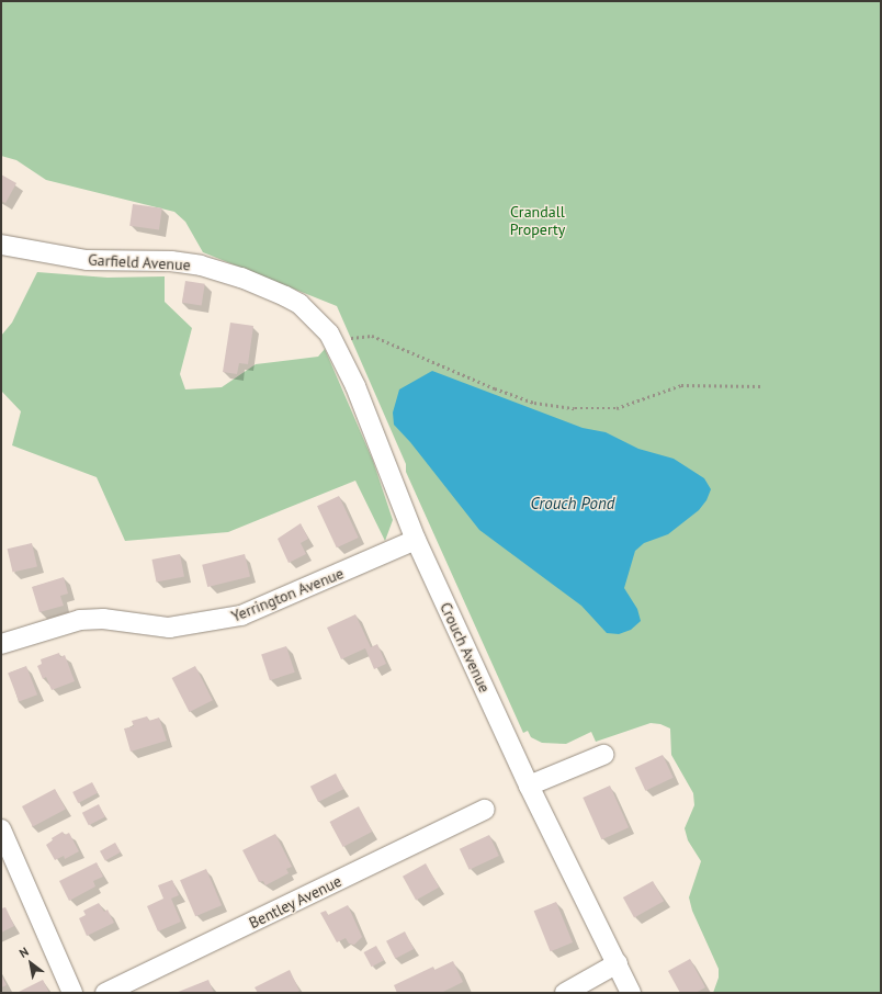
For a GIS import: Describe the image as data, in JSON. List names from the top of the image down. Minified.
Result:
{"streets":{"street":["Garfield Avenue","Yerrington Avenue","Crouch Avenue","Bentley Avenue"]},"crossings":[["Garfield Avenue","Crouch Avenue"],["Yerrington Avenue","Crouch Avenue"]],"water":["Crouch Pond"],"parks":["Crandall Property"],"north":"top left"}
